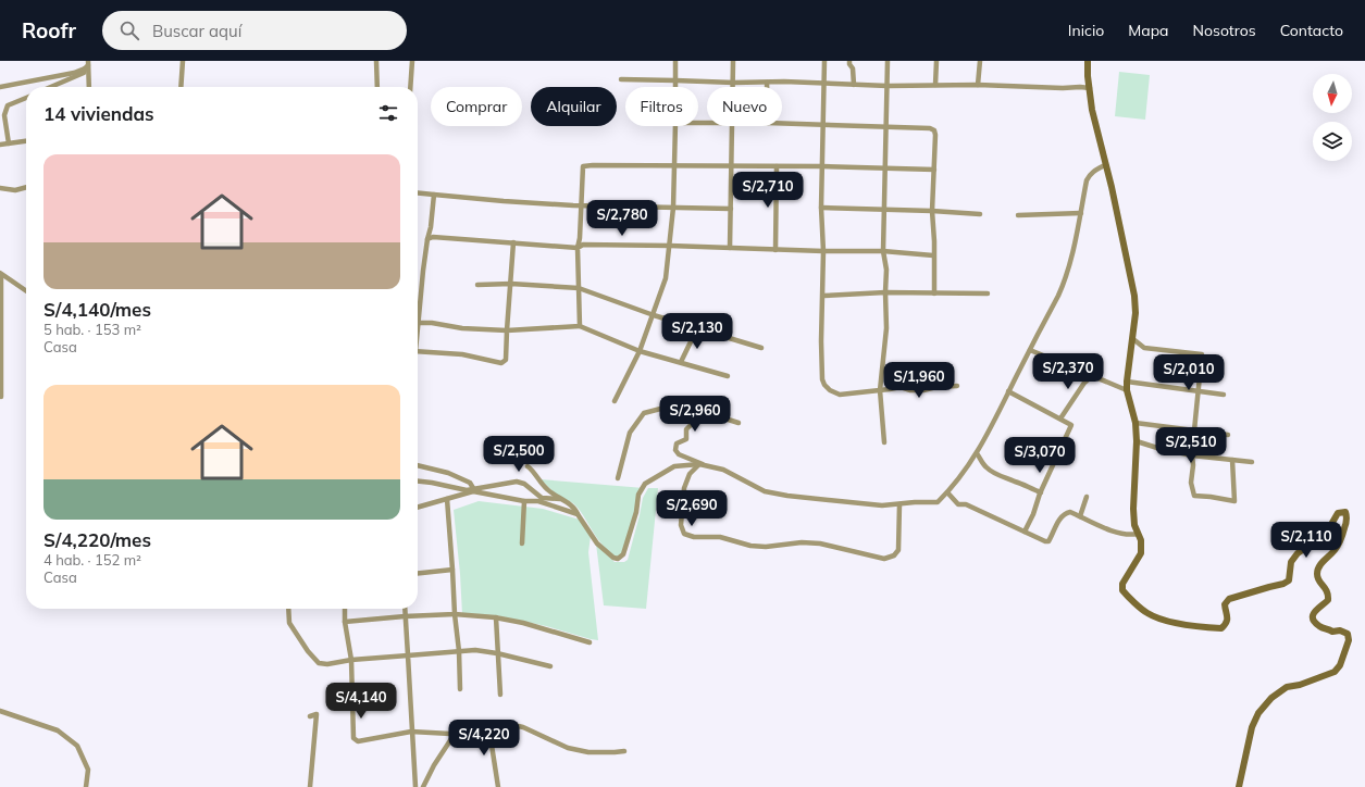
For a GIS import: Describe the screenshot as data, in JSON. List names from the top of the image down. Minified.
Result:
{"north":"bottom","page":{"header":"Roofr","search":"Buscar aquí","nav":["Inicio","Mapa","Nosotros","Contacto"],"chip":["Comprar","Alquilar","Filtros","Nuevo"],"heading":"14 viviendas","list":[{"name":"S/4,140/mes","note":"5 hab. · 153 m² · Casa"},{"name":"S/4,220/mes","note":"4 hab. · 152 m² · Casa"}],"price":["S/2,710","S/2,780","S/2,130","S/2,370","S/2,010","S/1,960","S/2,960","S/2,510","S/2,500","S/3,070","S/2,690","S/2,110","S/4,140","S/4,220"]}}
